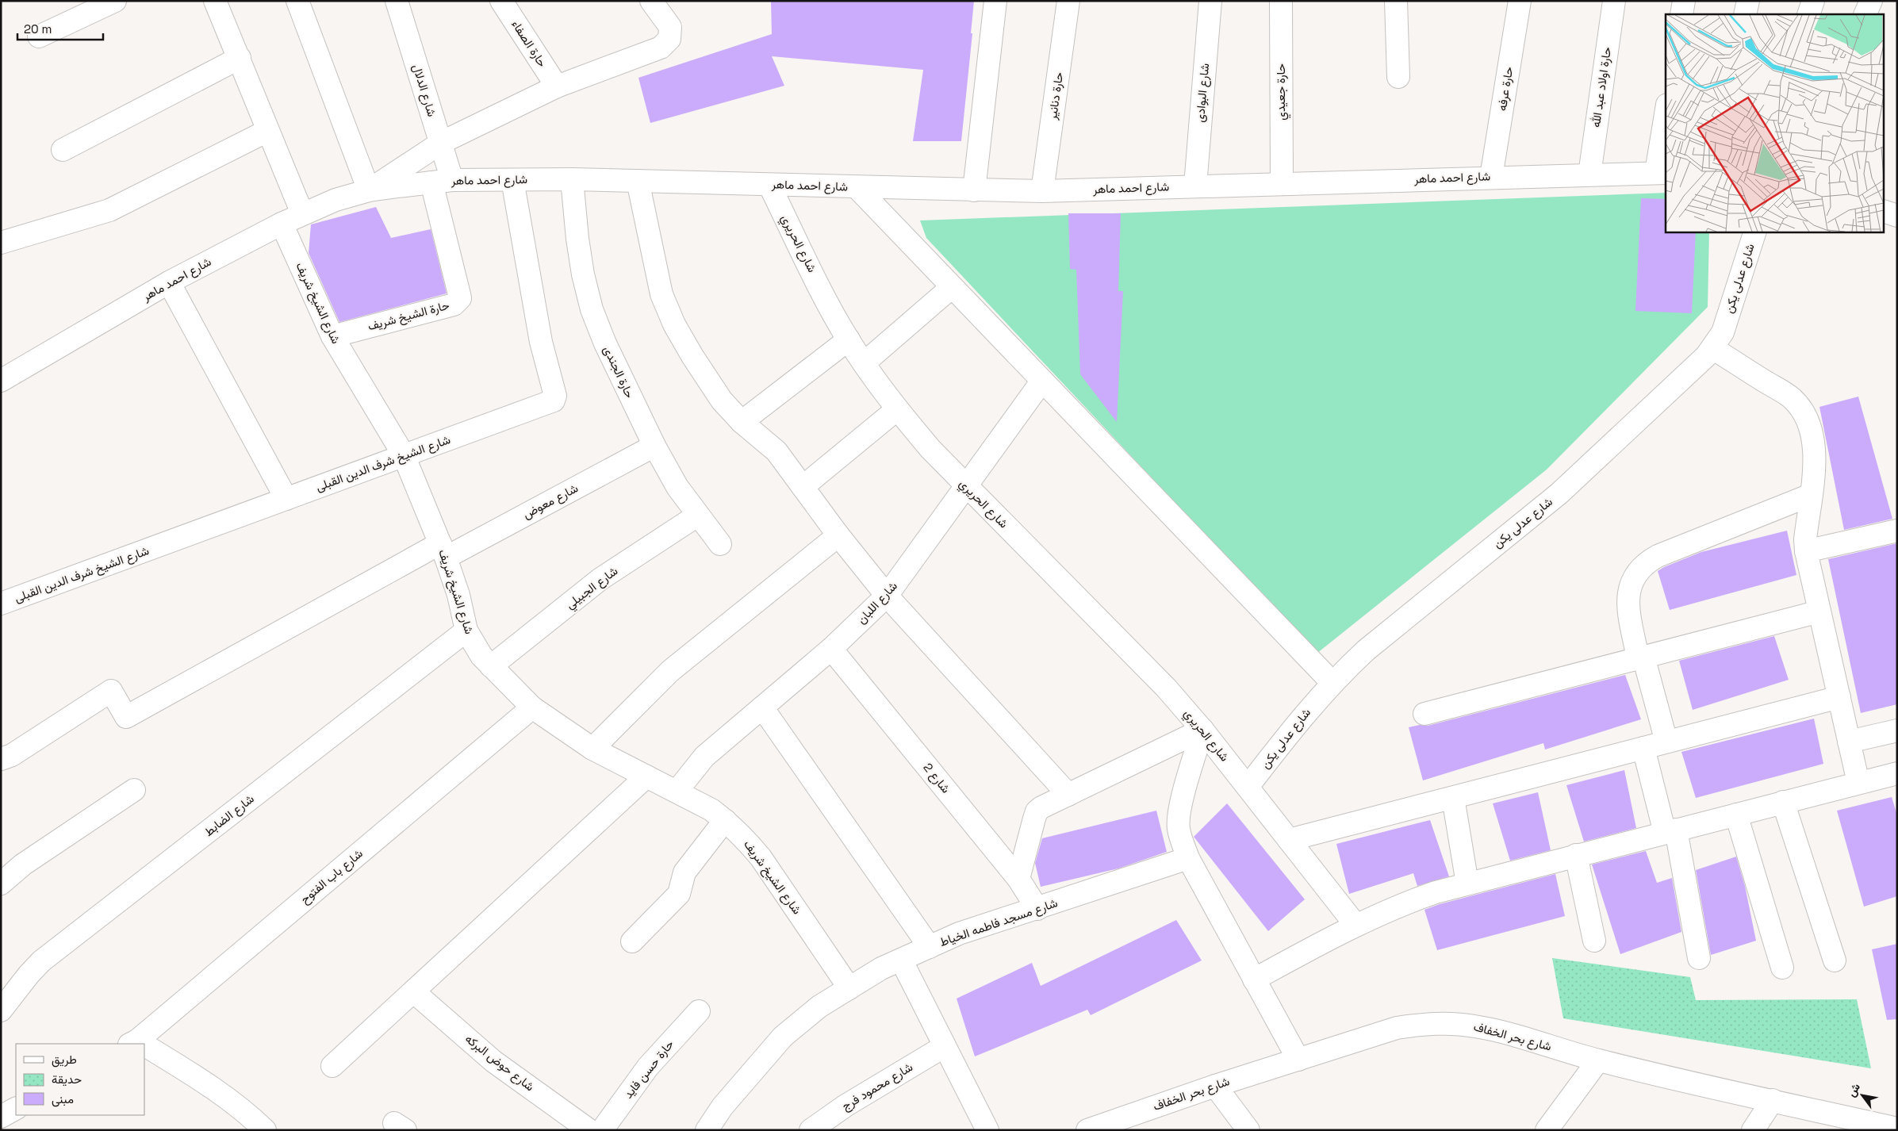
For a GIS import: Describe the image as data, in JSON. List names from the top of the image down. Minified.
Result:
{"streets":{"street":["حارة الصفاء","حارة اولاد عبد الله","حارة عرفه","شارع الدلال","حارة جعيدي","شارع البوادى","حارة دنانير","شارع احمد ماهر","شارع الحريري","شارع عدلى يكن","شارع الشيخ شريف","حارة الشيخ شريف","حارة الجندى","شارع الشيخ شرف الدين القبلى","شارع معوض","شارع الجبيلي","شارع اللبان","شارع 2","شارع الضابط","شارع باب الفتوح","شارع مسجد فاطمه الخياط","شارع بحر الخفاف","شارع حوض البركه","حارة حسن فايد","شارع محمود فرج"]},"crossings":[["حارة اولاد عبد الله","شارع احمد ماهر"],["حارة عرفه","شارع احمد ماهر"],["شارع الدلال","شارع احمد ماهر"],["شارع الدلال","حارة الشيخ شريف"],["حارة جعيدي","شارع احمد ماهر"],["شارع البوادى","شارع احمد ماهر"],["حارة دنانير","شارع احمد ماهر"],["شارع احمد ماهر","شارع الحريري"],["شارع احمد ماهر","شارع الشيخ شريف"],["شارع احمد ماهر","حارة الشيخ شريف"],["شارع احمد ماهر","حارة الجندى"],["شارع احمد ماهر","شارع الشيخ شرف الدين القبلى"],["شارع الحريري","شارع عدلى يكن"],["شارع الحريري","شارع اللبان"],["شارع الشيخ شريف","حارة الشيخ شريف"],["شارع الشيخ شريف","شارع الشيخ شرف الدين القبلى"],["شارع الشيخ شريف","شارع معوض"],["شارع الشيخ شريف","شارع الجبيلي"],["شارع الشيخ شريف","شارع اللبان"],["شارع الشيخ شريف","شارع الضابط"],["شارع الشيخ شريف","شارع باب الفتوح"],["شارع الشيخ شريف","شارع مسجد فاطمه الخياط"],["حارة الجندى","شارع معوض"],["حارة الجندى","شارع الجبيلي"],["شارع اللبان","شارع 2"],["شارع 2","شارع مسجد فاطمه الخياط"]],"legend":["طريق","حديقة","مبنى"],"scale_bar":"20 m","north":"top left"}
